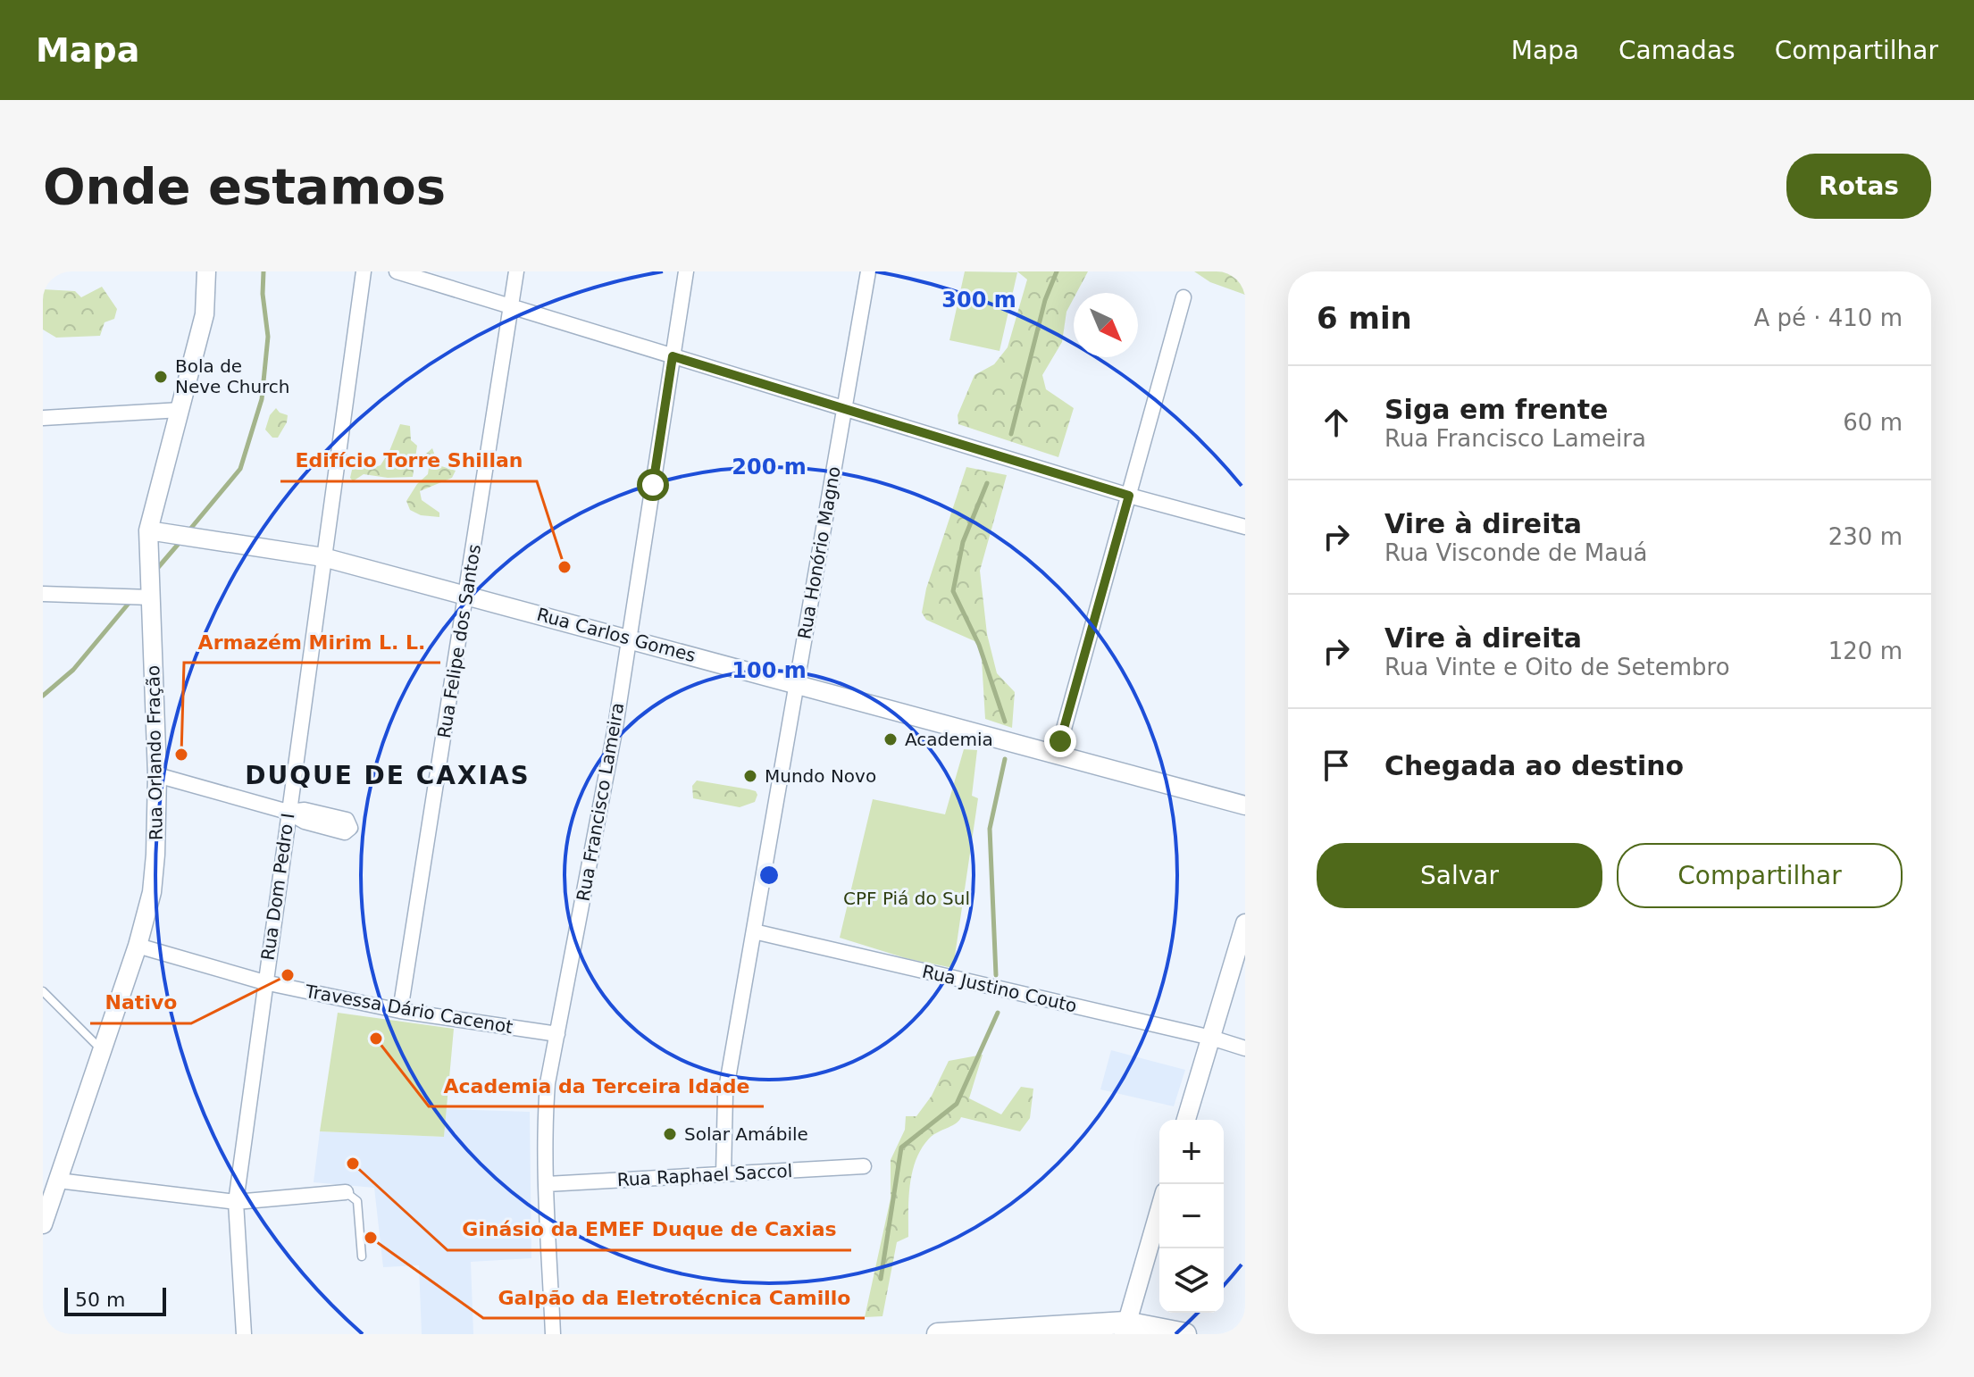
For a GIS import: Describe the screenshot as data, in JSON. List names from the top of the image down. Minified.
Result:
{"streets":{"street":["Rua Honório Magno","Rua Carlos Gomes","Rua Felipe dos Santos","Rua Orlando Fração","Rua Francisco Lameira","Rua Dom Pedro I","Rua Justino Couto","Travessa Dário Cacenot","Rua Raphael Saccol"]},"crossings":[["Rua Honório Magno","Rua Carlos Gomes"],["Rua Honório Magno","Rua Justino Couto"],["Rua Honório Magno","Rua Raphael Saccol"],["Rua Carlos Gomes","Rua Felipe dos Santos"],["Rua Carlos Gomes","Rua Orlando Fração"],["Rua Carlos Gomes","Rua Francisco Lameira"],["Rua Carlos Gomes","Rua Dom Pedro I"],["Rua Felipe dos Santos","Travessa Dário Cacenot"],["Rua Orlando Fração","Travessa Dário Cacenot"],["Rua Francisco Lameira","Travessa Dário Cacenot"],["Rua Francisco Lameira","Rua Raphael Saccol"],["Rua Dom Pedro I","Travessa Dário Cacenot"]],"districts":["DUQUE DE CAXIAS"],"parks":["CPF Piá do Sul"],"places":["Bola de Neve Church","Edifício Torre Shillan","Academia","Armazém Mirim L. L.","Mundo Novo","Nativo","Academia da Terceira Idade","Solar Amábile","Ginásio da EMEF Duque de Caxias","Galpão da Eletrotécnica Camillo"],"scale_bar":"50 m","north":"bottom right","page":{"header":"Mapa","nav":["Mapa","Camadas","Compartilhar"],"buttons":["Rotas",["Salvar","Compartilhar"]],"title":"Onde estamos","heading":["6 min","A pé · 410 m"],"list":[["Siga em frente","Rua Francisco Lameira","60 m"],["Vire à direita","Rua Visconde de Mauá","230 m"],["Vire à direita","Rua Vinte e Oito de Setembro","120 m"],"Chegada ao destino"],"map_buttons":["+","−"],"scale":"50 m"},"rings":["300 m","200 m","100 m"]}
